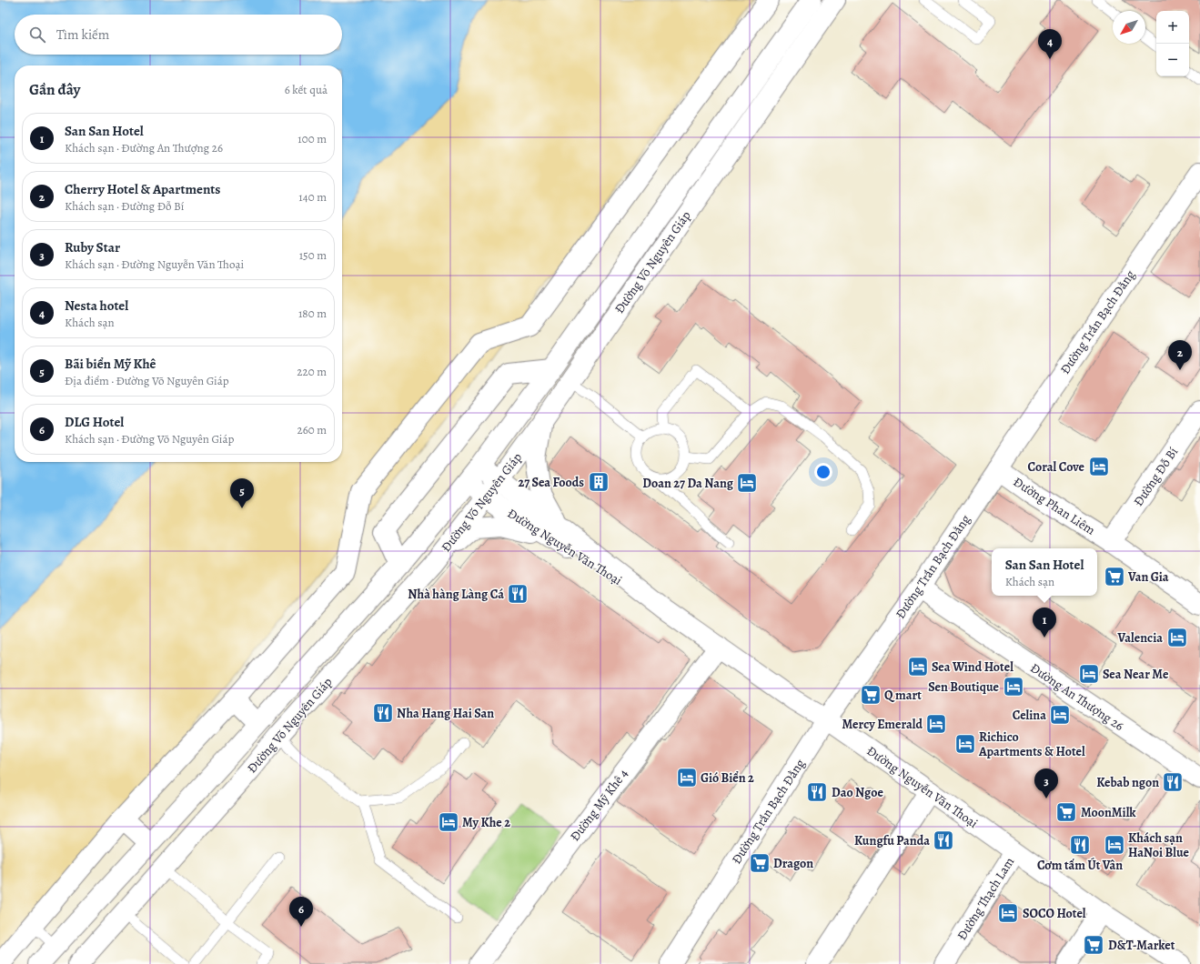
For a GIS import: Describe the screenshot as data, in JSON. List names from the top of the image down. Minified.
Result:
{"streets":{"main road":["Đường Võ Nguyên Giáp","Đường Trần Bạch Đằng","Đường Đỗ Bí","Đường Phan Liêm","Đường Nguyễn Văn Thoại","Đường An Thượng 26","Đường Mỹ Khê 4","Đường Thạch Lam"]},"crossings":[["Đường Võ Nguyên Giáp","Đường Nguyễn Văn Thoại"],["Đường Trần Bạch Đằng","Đường Phan Liêm"],["Đường Trần Bạch Đằng","Đường Nguyễn Văn Thoại"],["Đường Trần Bạch Đằng","Đường An Thượng 26"],["Đường Đỗ Bí","Đường Phan Liêm"],["Đường Nguyễn Văn Thoại","Đường Mỹ Khê 4"],["Đường Nguyễn Văn Thoại","Đường Thạch Lam"]],"places":{"hotel":["Coral Cove","Doan 27 Da Nang","Valencia","Sea Wind Hotel","Sea Near Me","Sen Boutique","Celina","Mercy Emerald","Richico Apartments & Hotel","Gió Biển 2","My Khe 2","Khách sạn HaNoi Blue","SOCO Hotel"],"building":["27 Sea Foods"],"supermarket":["Van Gia","Q mart","MoonMilk","Dragon","D&T-Market"],"restaurant":["Nhà hàng Làng Cá","Nha Hang Hai San","Kebab ngon","Dao Ngoe","Kungfu Panda","Cơm tấm Út Vân"]},"north":"bottom left","page":{"map_buttons":["+","−"],"search":"Tìm kiếm","pins":["4","2","5","1","3","6"],"heading":["Gần đây","6 kết quả"],"list":[{"mark":"1","name":"San San Hotel","note":"Khách sạn · Đường An Thượng 26","value":"100 m"},{"mark":"2","name":"Cherry Hotel & Apartments","note":"Khách sạn · Đường Đỗ Bí","value":"140 m"},{"mark":"3","name":"Ruby Star","note":"Khách sạn · Đường Nguyễn Văn Thoại","value":"150 m"},{"mark":"4","name":"Nesta hotel","note":"Khách sạn","value":"180 m"},{"mark":"5","name":"Bãi biển Mỹ Khê","note":"Địa điểm · Đường Võ Nguyên Giáp","value":"220 m"},{"mark":"6","name":"DLG Hotel","note":"Khách sạn · Đường Võ Nguyên Giáp","value":"260 m"}],"popup":["San San Hotel","Khách sạn"]}}
